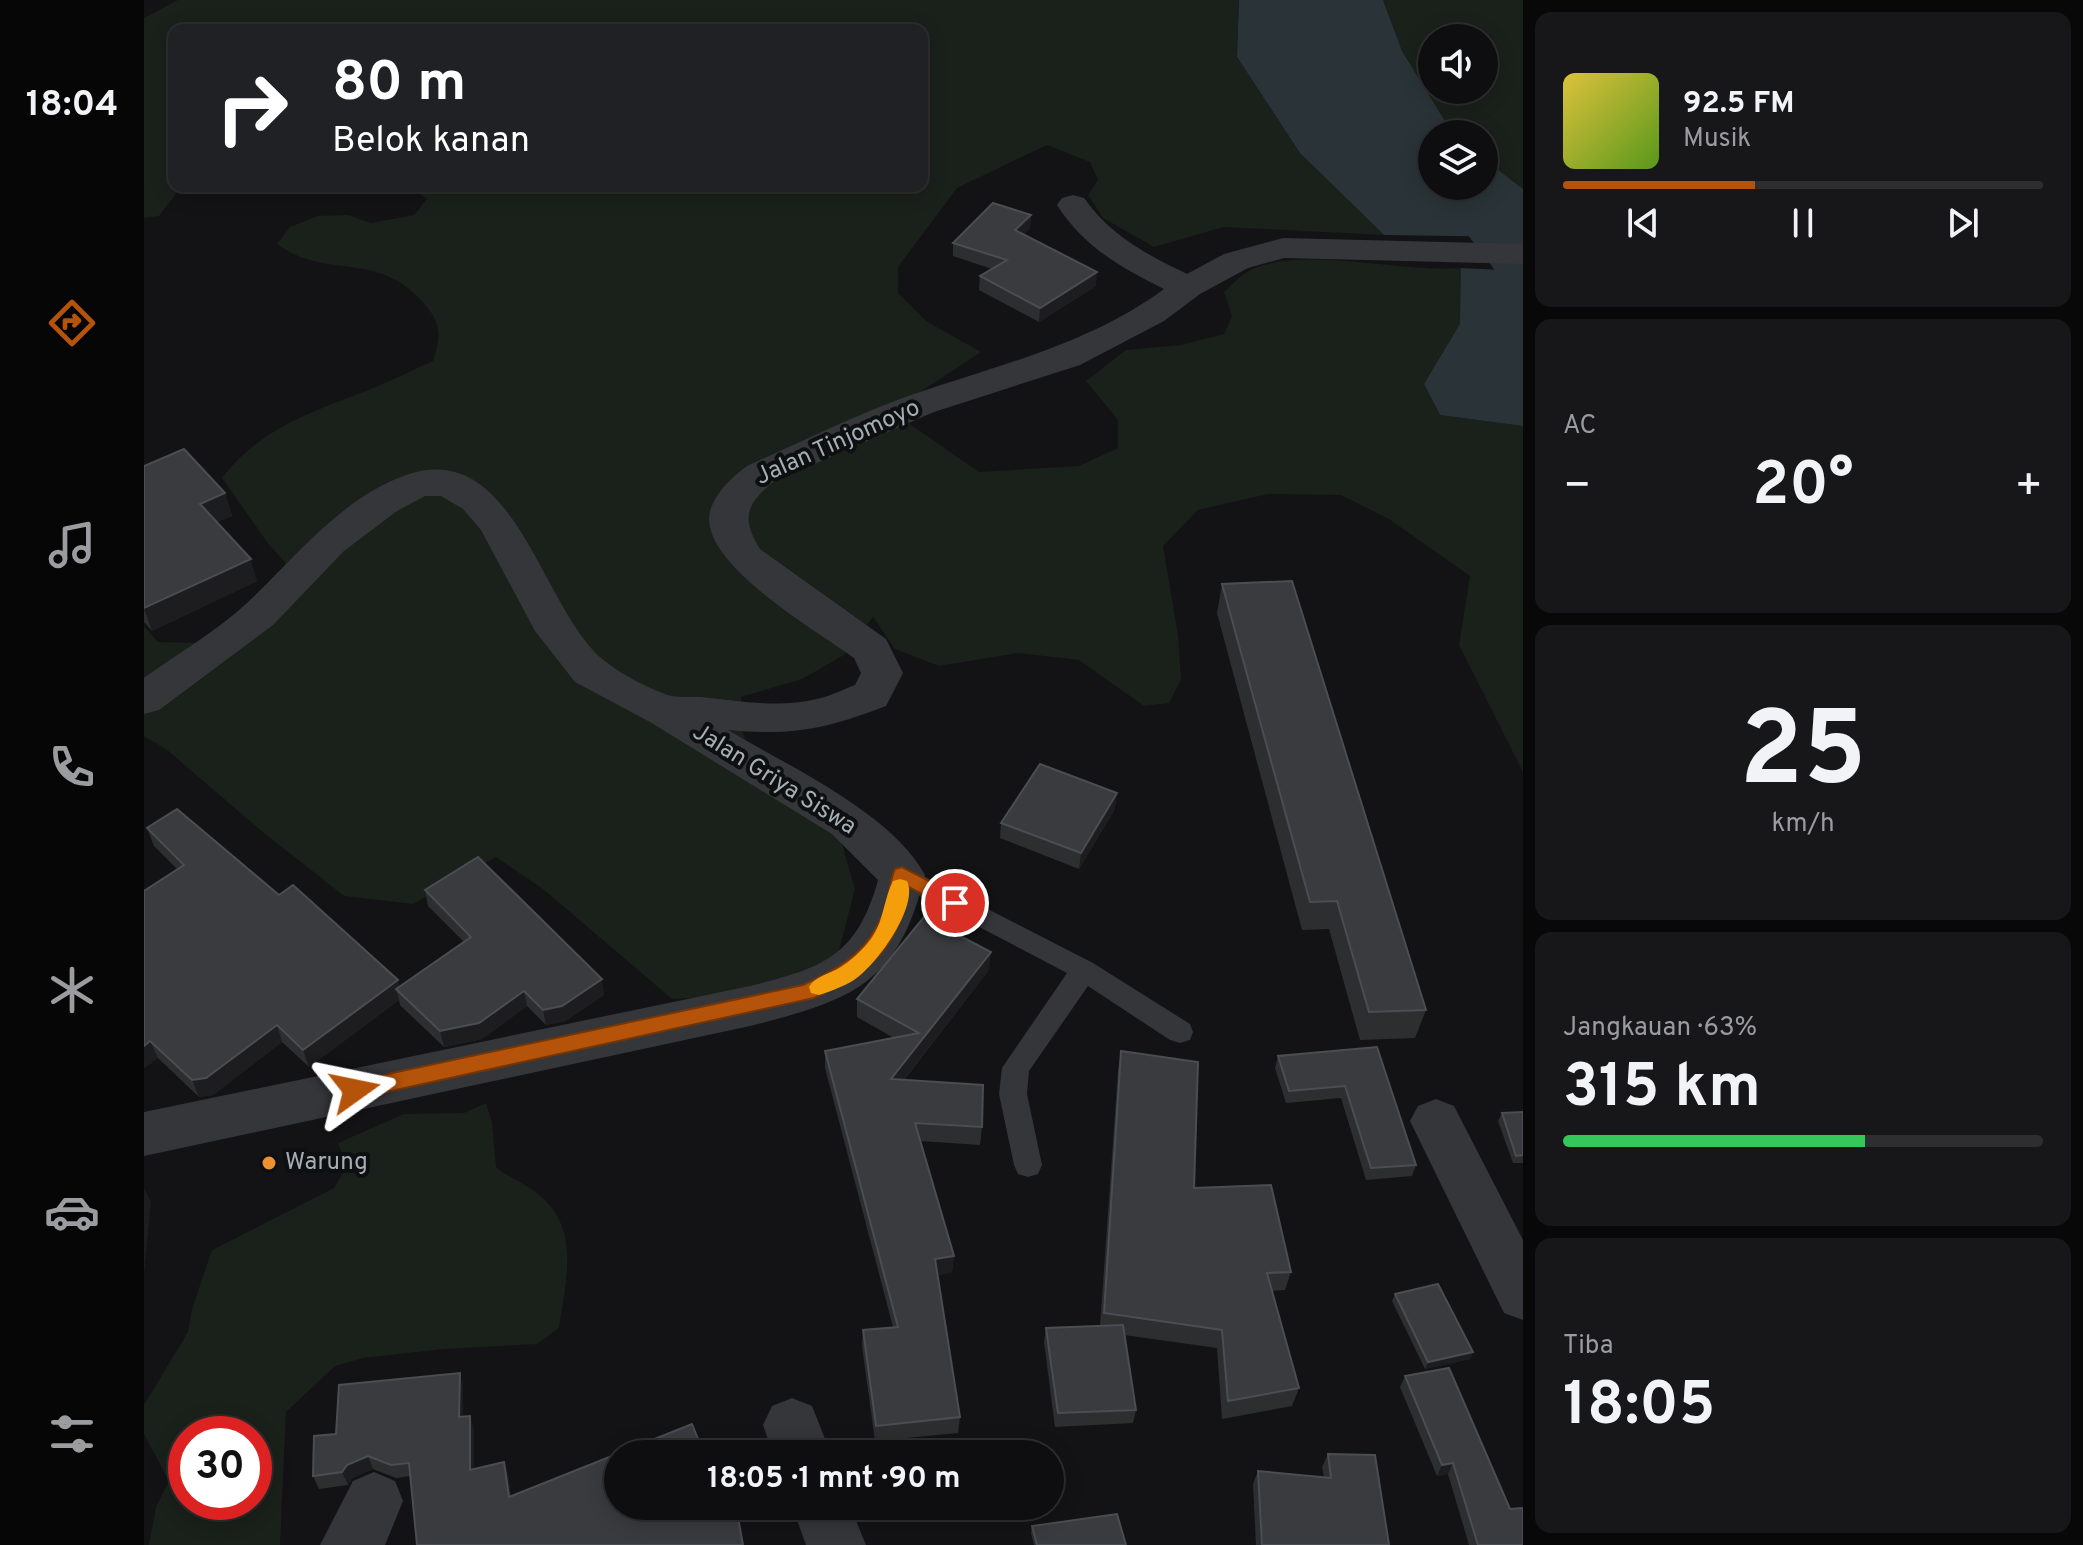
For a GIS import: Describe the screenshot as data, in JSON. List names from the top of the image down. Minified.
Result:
{"streets":{"street":["Jalan Tinjomoyo","Jalan Griya Siswa"]},"crossings":[["Jalan Tinjomoyo","Jalan Griya Siswa"]],"places":["Warung"],"page":{"tabs":"18:04","turn":["80 m","Belok kanan"],"song":["92.5 FM","Musik"],"tile":["AC",["25","km/h"],["Jangkauan · 63%","315 km"],["Tiba","18:05"]],"heat":["−","20°","+"],"limit":"30","trip":"18:05 · 1 mnt · 90 m"}}
